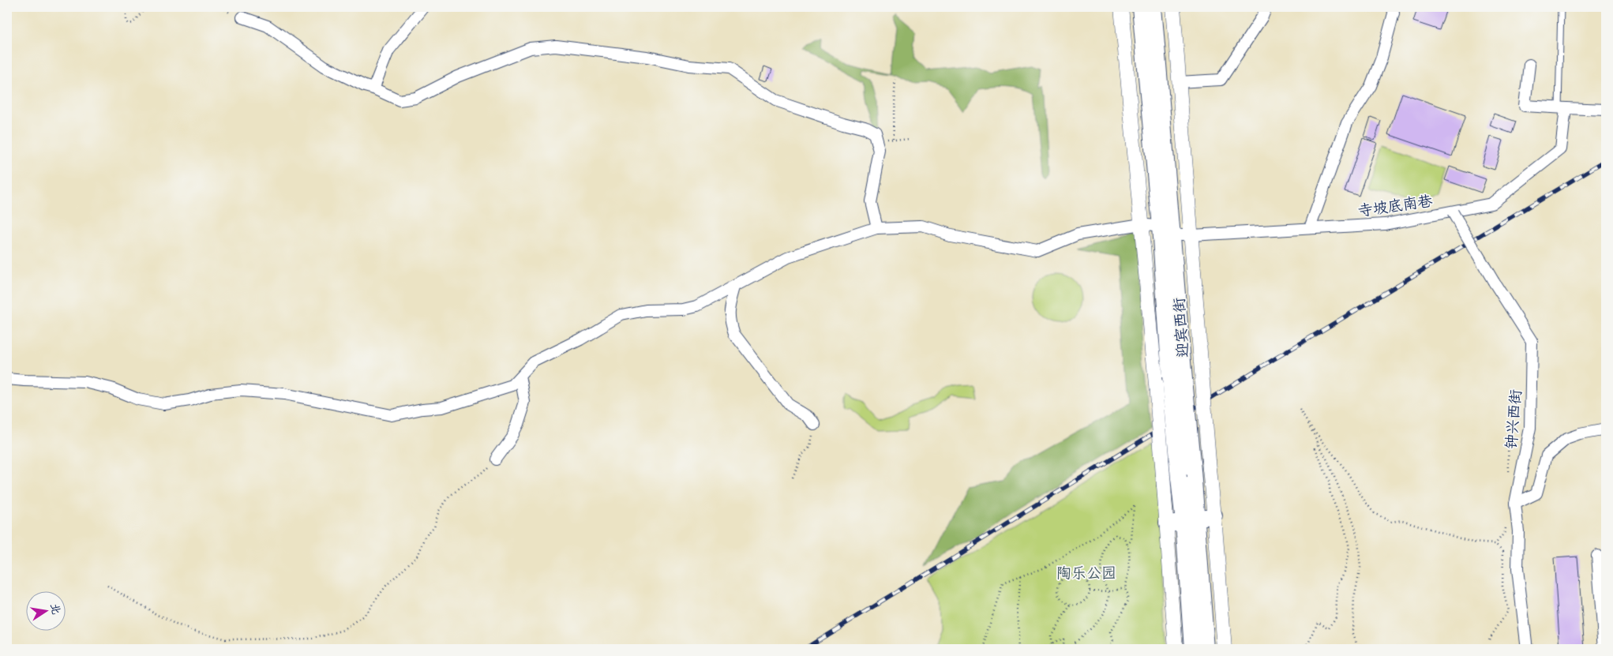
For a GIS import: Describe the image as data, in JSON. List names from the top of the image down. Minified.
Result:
{"streets":{"main road":["迎宾西街"],"street":["寺坡底南巷","钟兴西街"]},"crossings":[["寺坡底南巷","迎宾西街"],["寺坡底南巷","钟兴西街"]],"parks":["陶乐公园"],"north":"right"}
